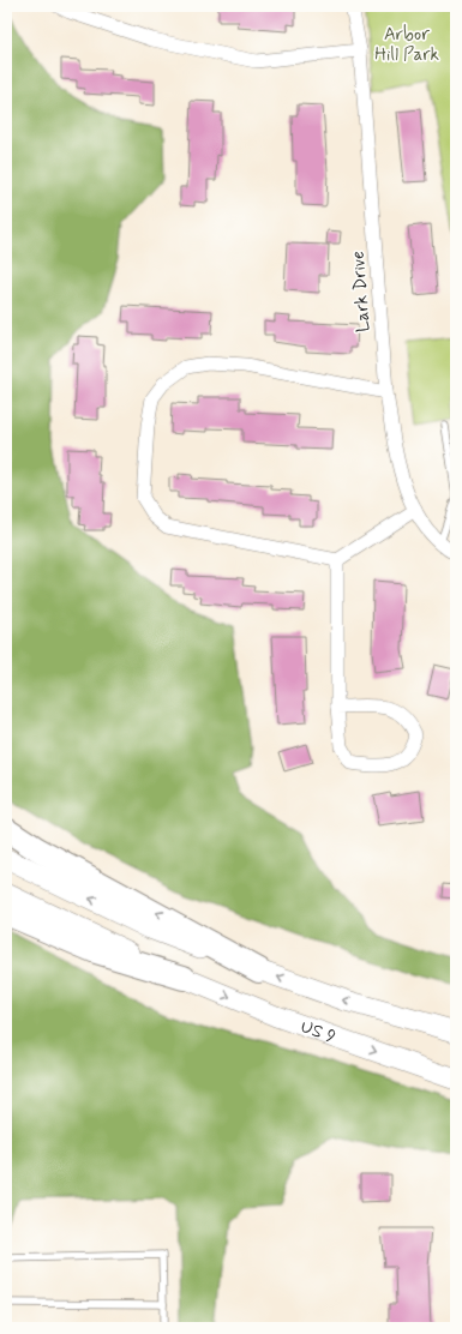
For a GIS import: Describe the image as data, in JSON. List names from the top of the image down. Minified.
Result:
{"streets":{"main road":["US 9"],"street":["Lark Drive"]},"parks":["Arbor Hill Park"]}
